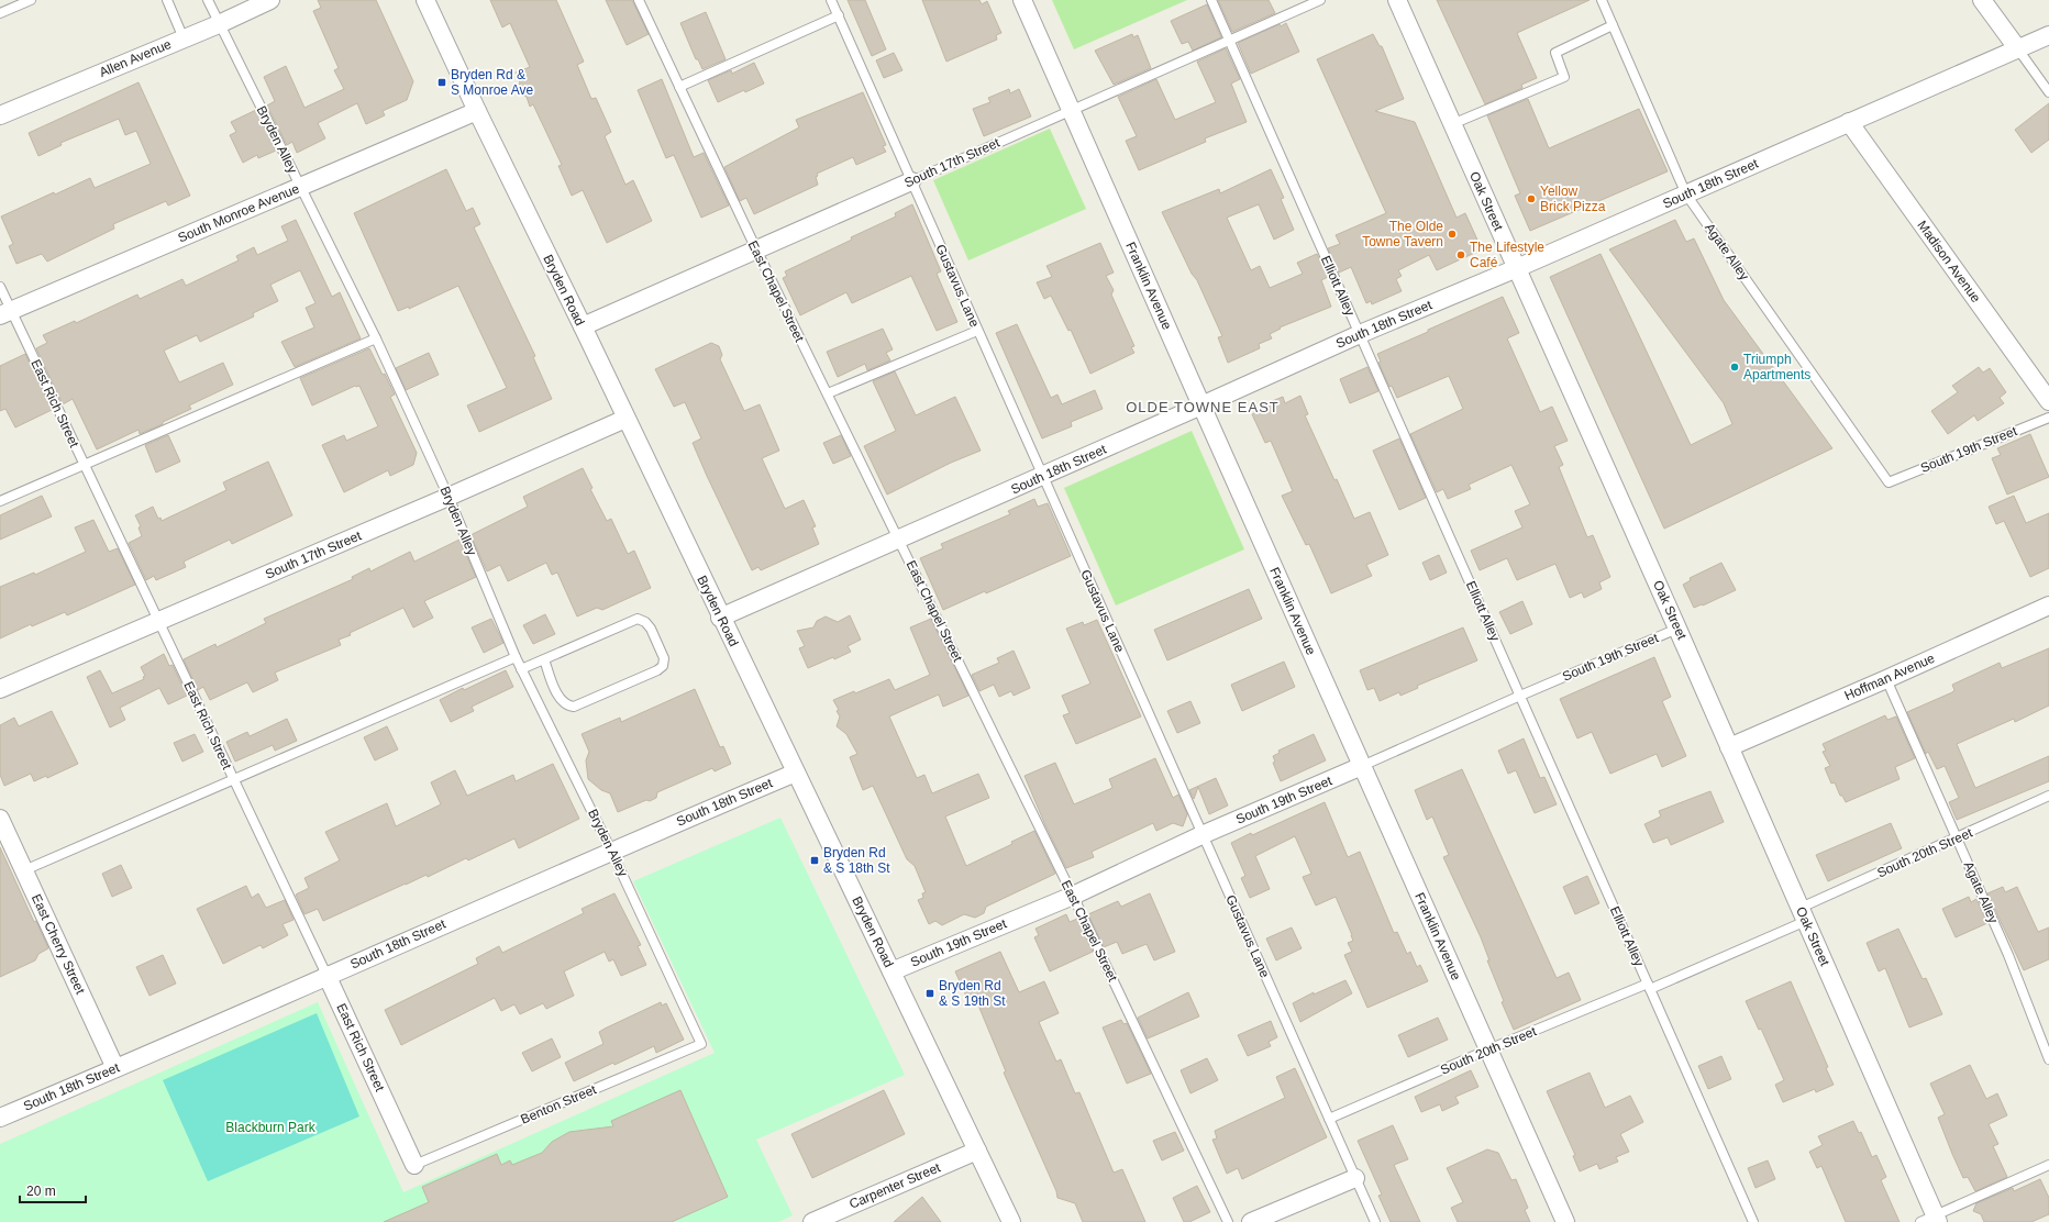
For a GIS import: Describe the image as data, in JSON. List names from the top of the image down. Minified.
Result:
{"streets":{"street":["Allen Avenue","South 17th Street","South 18th Street","Oak Street","South Monroe Avenue","Madison Avenue","Franklin Avenue","Bryden Road","East Rich Street","South 19th Street","Hoffman Avenue","East Cherry Street","Carpenter Street"],"lane":["Bryden Alley","Agate Alley","Gustavus Lane","Elliott Alley","East Chapel Street","South 20th Street","Benton Street"]},"crossings":[["Allen Avenue","Bryden Alley"],["Bryden Alley","South 17th Street"],["Bryden Alley","South 18th Street"],["Bryden Alley","South Monroe Avenue"],["Bryden Alley","Benton Street"],["South 17th Street","Gustavus Lane"],["South 17th Street","Franklin Avenue"],["South 17th Street","Elliott Alley"],["South 17th Street","Bryden Road"],["South 17th Street","East Chapel Street"],["South 17th Street","East Rich Street"],["South 18th Street","Oak Street"],["South 18th Street","Agate Alley"],["South 18th Street","Madison Avenue"],["South 18th Street","Gustavus Lane"],["South 18th Street","Franklin Avenue"],["South 18th Street","Elliott Alley"],["South 18th Street","Bryden Road"],["South 18th Street","East Chapel Street"],["South 18th Street","East Rich Street"],["South 18th Street","East Cherry Street"],["Oak Street","South 19th Street"],["Oak Street","Hoffman Avenue"],["Oak Street","South 20th Street"],["South Monroe Avenue","Bryden Road"],["South Monroe Avenue","East Rich Street"],["Agate Alley","South 19th Street"],["Agate Alley","Hoffman Avenue"],["Agate Alley","South 20th Street"],["Gustavus Lane","South 19th Street"],["Gustavus Lane","South 20th Street"],["Franklin Avenue","South 19th Street"],["Franklin Avenue","South 20th Street"],["Elliott Alley","South 19th Street"],["Elliott Alley","South 20th Street"],["Bryden Road","South 19th Street"],["Bryden Road","Carpenter Street"],["East Chapel Street","South 19th Street"],["East Rich Street","Benton Street"]],"districts":["OLDE TOWNE EAST"],"parks":["Blackburn Park"],"places":{"transit":["Bryden Rd & S Monroe Ave","Bryden Rd & S 18th St","Bryden Rd & S 19th St"],"other":["Yellow Brick Pizza","The Olde Towne Tavern","The Lifestyle Café","Triumph Apartments"]},"scale_bar":"20 m"}
